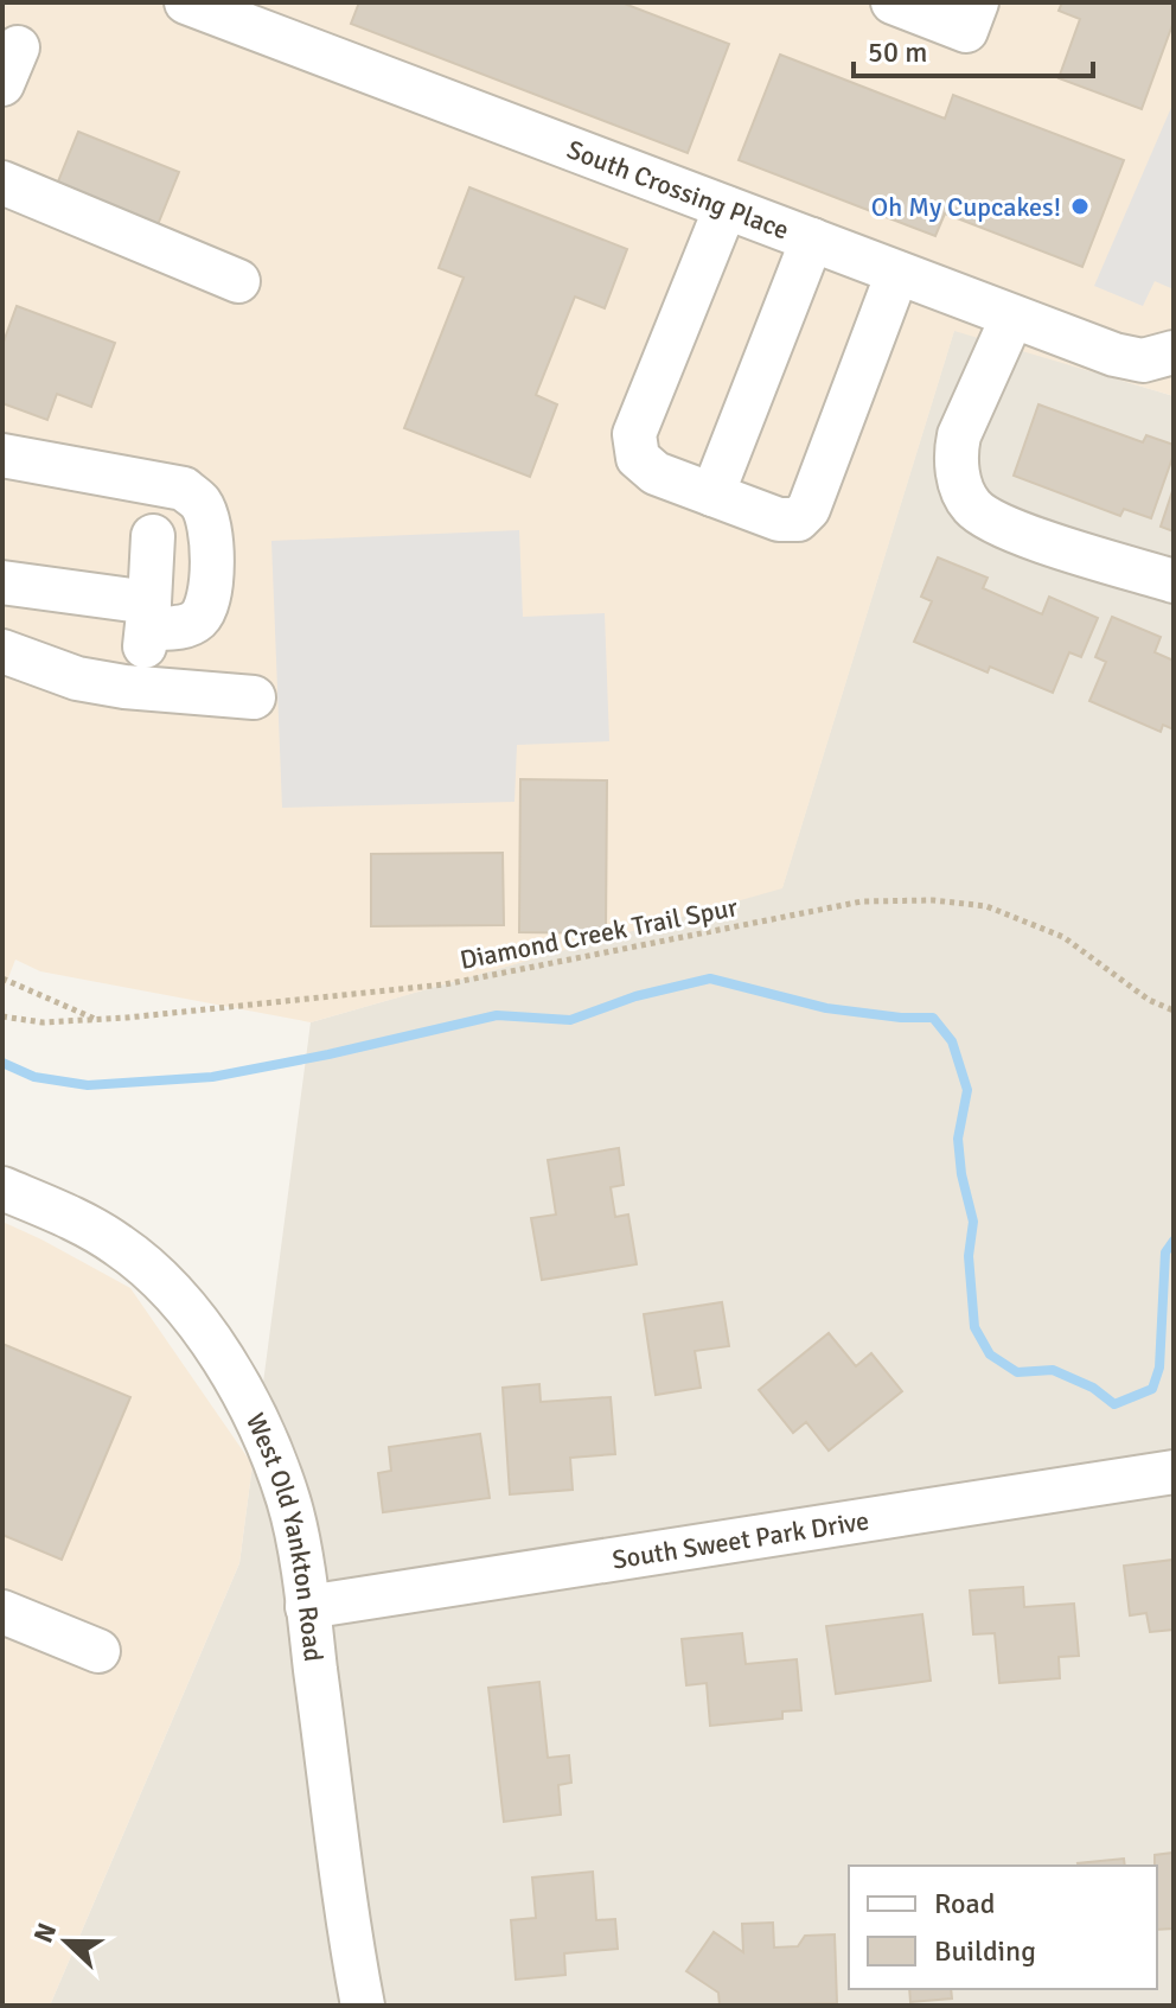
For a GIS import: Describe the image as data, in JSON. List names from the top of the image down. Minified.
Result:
{"streets":{"street":["South Crossing Place","West Old Yankton Road","South Sweet Park Drive"],"path":["Diamond Creek Trail Spur"]},"crossings":[["West Old Yankton Road","South Sweet Park Drive"]],"places":["Oh My Cupcakes!"],"legend":["Road","Building"],"scale_bar":"50 m","north":"left"}
